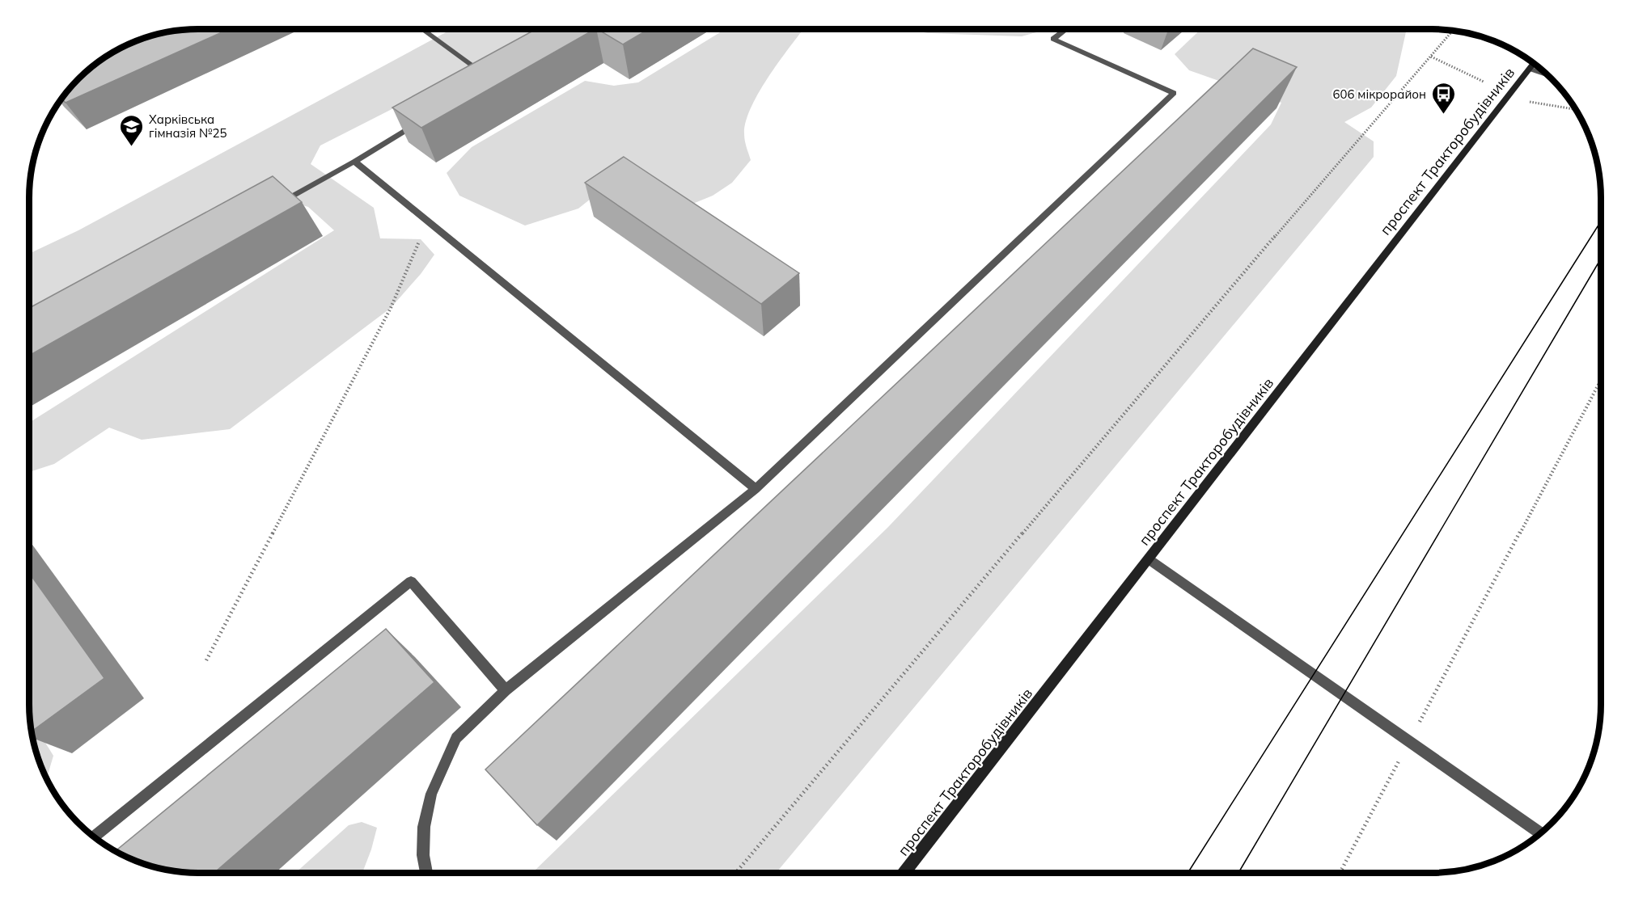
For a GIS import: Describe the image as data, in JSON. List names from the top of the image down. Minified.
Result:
{"streets":{"main road":["проспект Тракторобудівників"]},"places":{"bus stop":["606 мікрорайон"],"school or university":["Харківська гімназія №25"]}}
